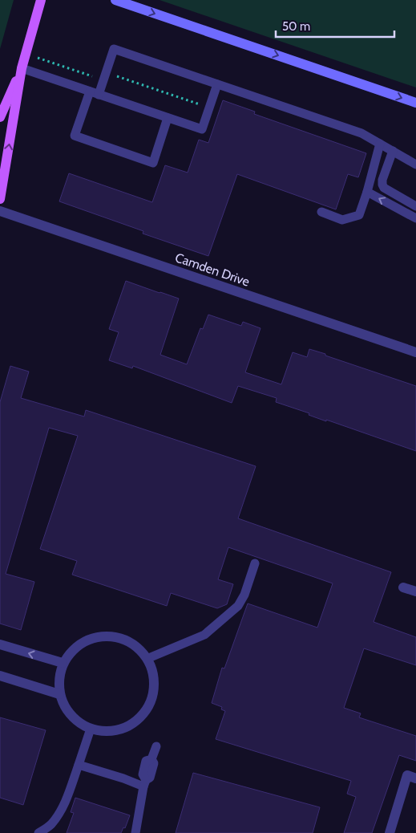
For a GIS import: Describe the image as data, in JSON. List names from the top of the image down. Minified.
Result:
{"streets":{"street":["Camden Drive"]},"scale_bar":"50 m"}
